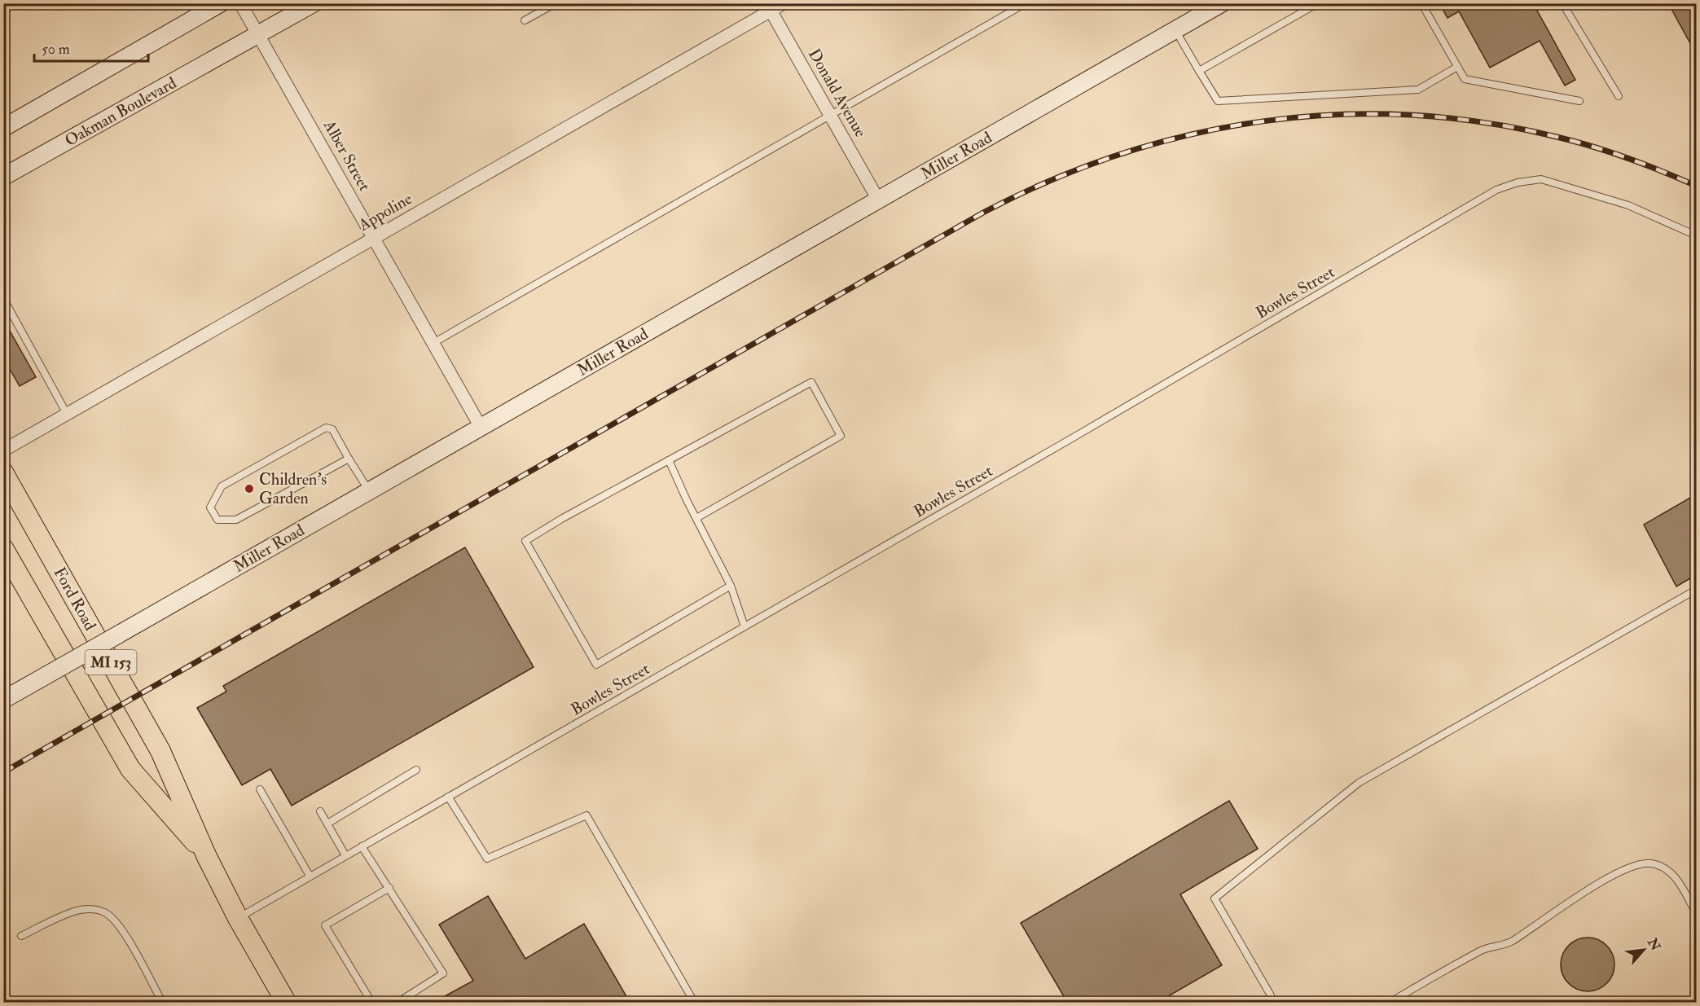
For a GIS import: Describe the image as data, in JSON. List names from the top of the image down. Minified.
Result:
{"streets":{"main road":["Ford Road","MI 153"],"street":["Donald Avenue","Oakman Boulevard","Alber Street","Miller Road","Appoline"],"lane":["Bowles Street"]},"crossings":[["Donald Avenue","Miller Road"],["Donald Avenue","Appoline"],["Oakman Boulevard","Alber Street"],["Alber Street","Miller Road"],["Alber Street","Appoline"],["Bowles Street","Ford Road"]],"places":["Children's Garden"],"scale_bar":"50 m","north":"top right"}
